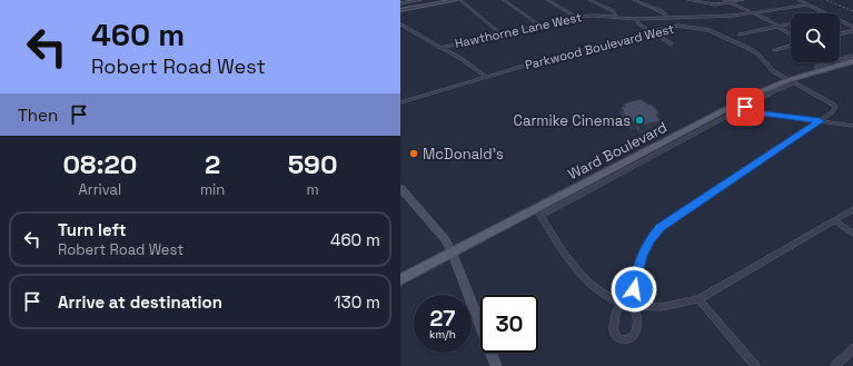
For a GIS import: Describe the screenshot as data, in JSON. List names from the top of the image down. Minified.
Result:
{"streets":{"main road":["Ward Boulevard"],"street":["Hawthorne Lane West","Parkwood Boulevard West"]},"crossings":[["Parkwood Boulevard West","Ward Boulevard"]],"places":["Carmike Cinemas","McDonald's"],"page":{"turn":["460 m","Robert Road West"],"then":"Then","eta":["08:20","Arrival","2","min","590","m"],"list":[{"name":"Turn left","note":"Robert Road West","value":"460 m"},{"name":"Arrive at destination","value":"130 m"}],"speed":"27 km/h","limit":"30"}}
